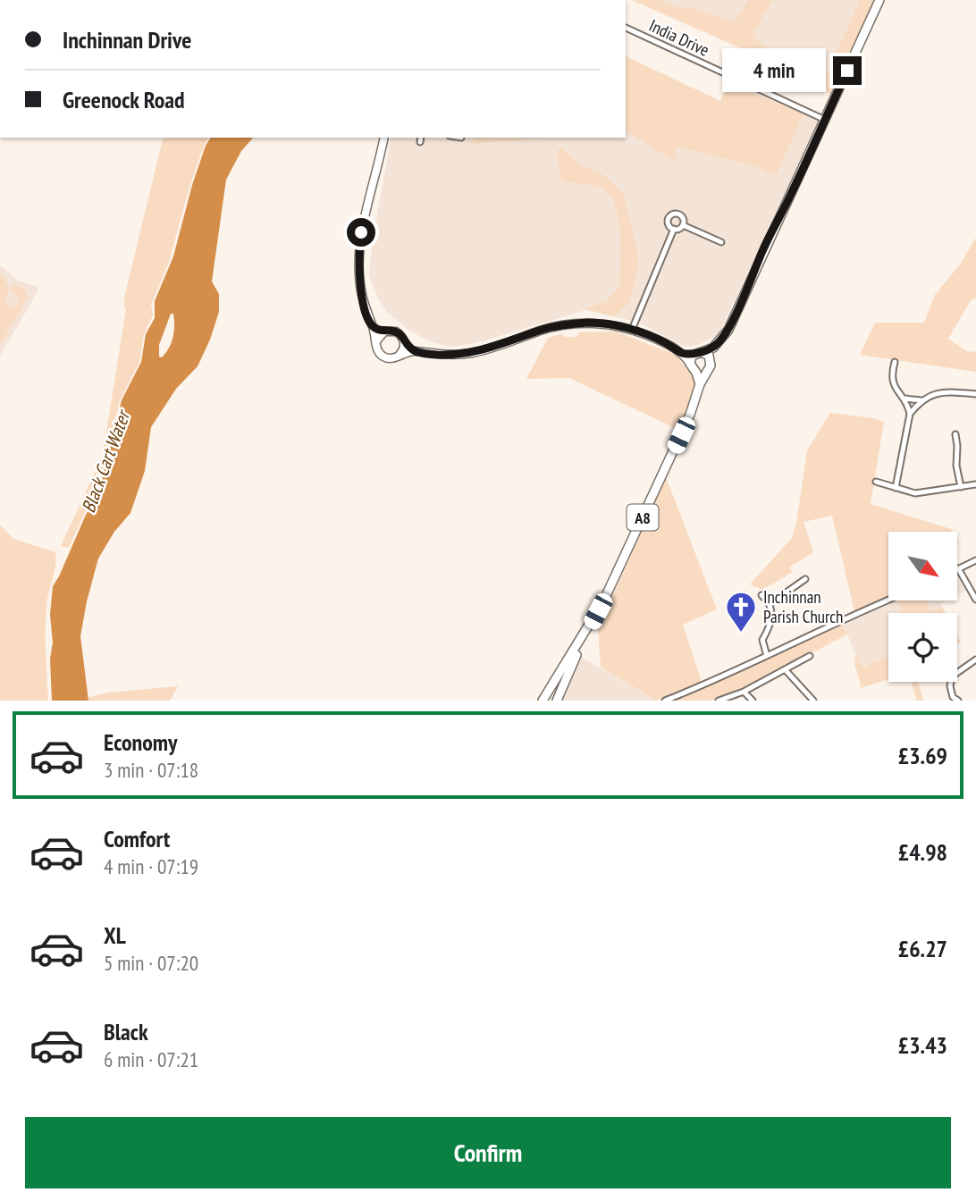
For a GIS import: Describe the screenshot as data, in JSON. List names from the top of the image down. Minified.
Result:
{"streets":{"main road":["A8"],"street":["India Drive"]},"crossings":[["India Drive","A8"]],"water":["Black Cart Water"],"places":{"church":["Inchinnan Parish Church"]},"north":"bottom right","page":{"banner":["Inchinnan Drive","Greenock Road"],"bubble":"4 min","list":[{"name":"Economy","note":"3 min · 07:18","value":"£3.69"},{"name":"Comfort","note":"4 min · 07:19","value":"£4.98"},{"name":"XL","note":"5 min · 07:20","value":"£6.27"},{"name":"Black","note":"6 min · 07:21","value":"£3.43"}],"buttons":"Confirm"}}
